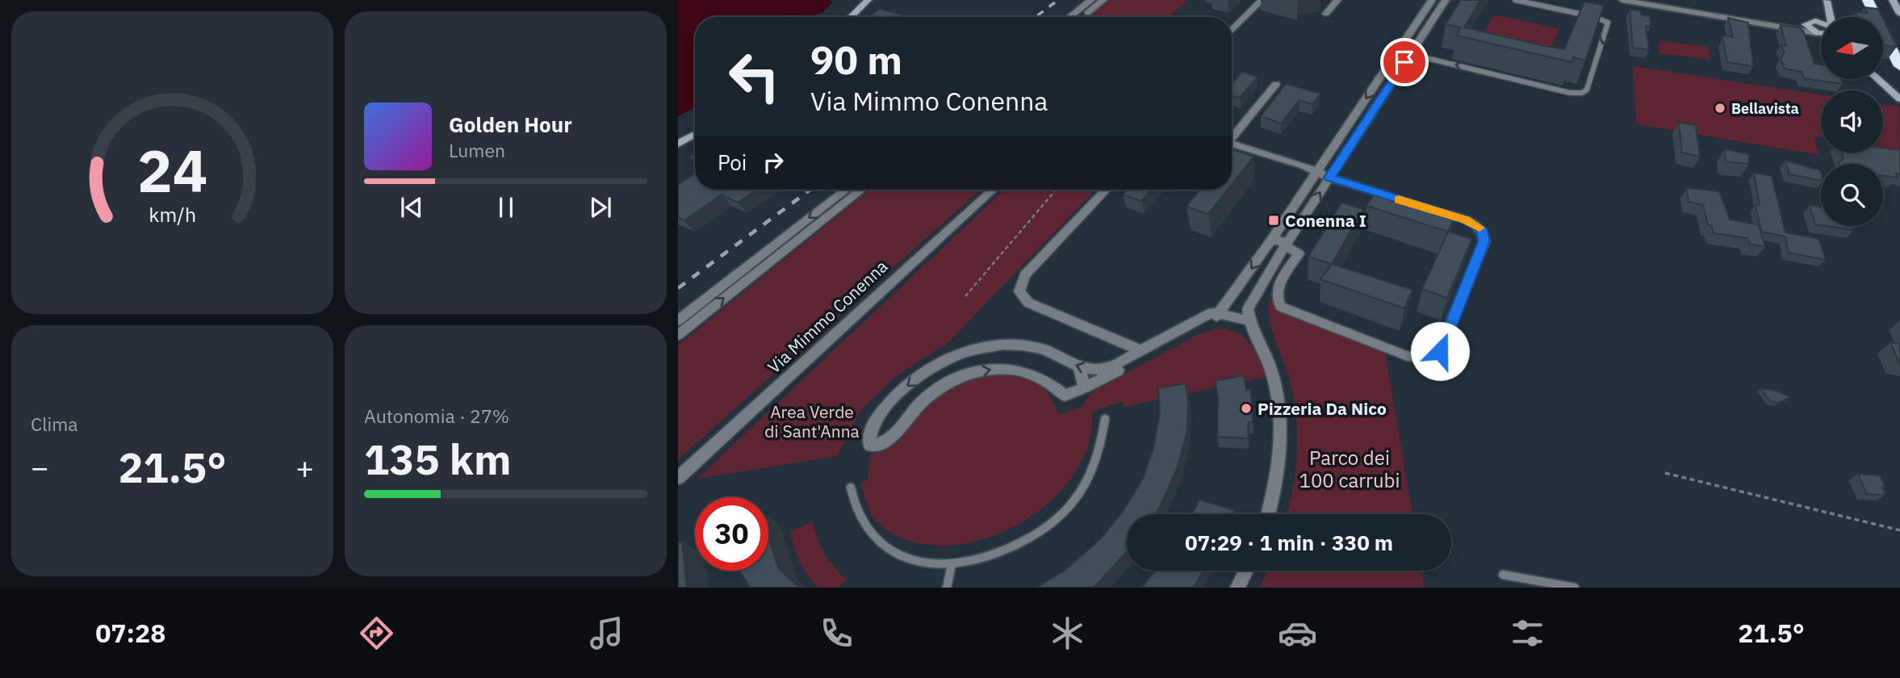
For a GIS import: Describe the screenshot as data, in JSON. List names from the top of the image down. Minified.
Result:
{"streets":{"street":["Via Mimmo Conenna"]},"parks":["Area Verde di Sant'Anna","Parco dei 100 carrubi"],"places":{"other":["Bellavista","Pizzeria Da Nico"],"transit":["Conenna I"]},"north":"left","page":{"turn":["90 m","Via Mimmo Conenna"],"song":["Golden Hour","Lumen"],"then":"Poi","tile":["Clima",["Autonomia · 27%","135 km"]],"heat":["−","21.5°","+"],"limit":"30","trip":"07:29 · 1 min · 330 m","tabs":["07:28","21.5°"],"gauge":["24","km/h"]}}
